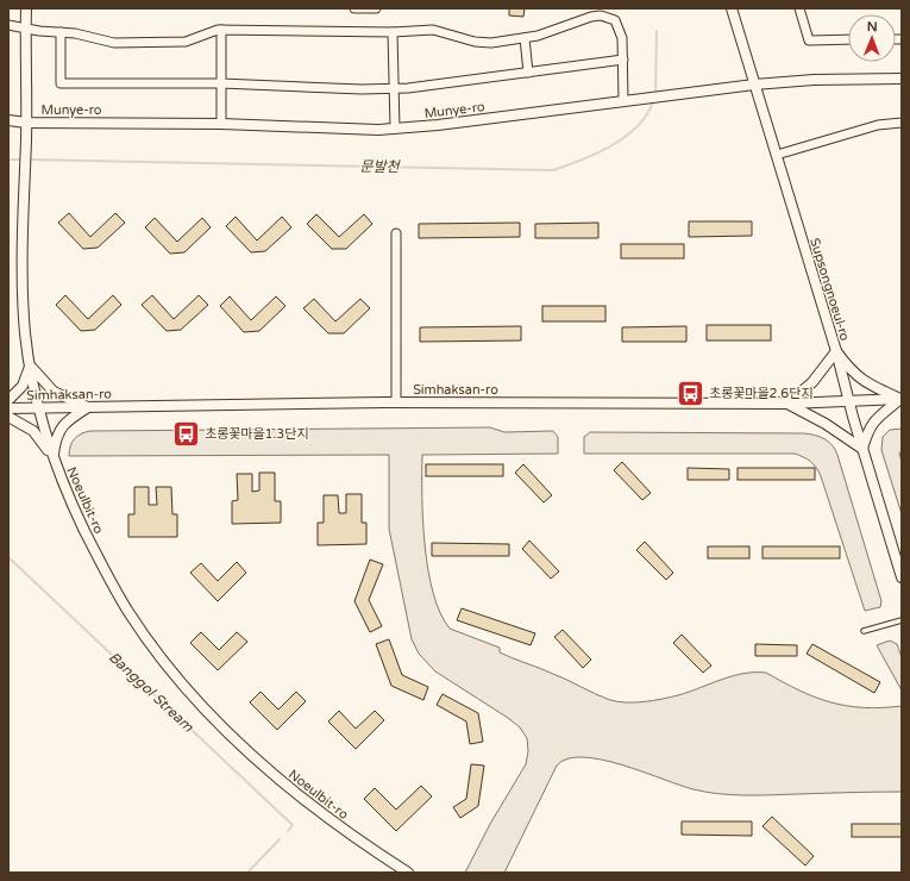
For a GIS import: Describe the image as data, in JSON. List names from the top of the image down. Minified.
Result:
{"streets":{"street":["Munye-ro","Supsongnoeul-ro","Simhaksan-ro","Noeulbit-ro"]},"crossings":[["Munye-ro","Supsongnoeul-ro"],["Munye-ro","Noeulbit-ro"],["Supsongnoeul-ro","Simhaksan-ro"],["Simhaksan-ro","Noeulbit-ro"]],"water":["문발천","Banggol Stream"],"places":{"bus stop":["초롱꽃마을2.6단지","초롱꽃마을1.3단지"]},"north":"top"}
